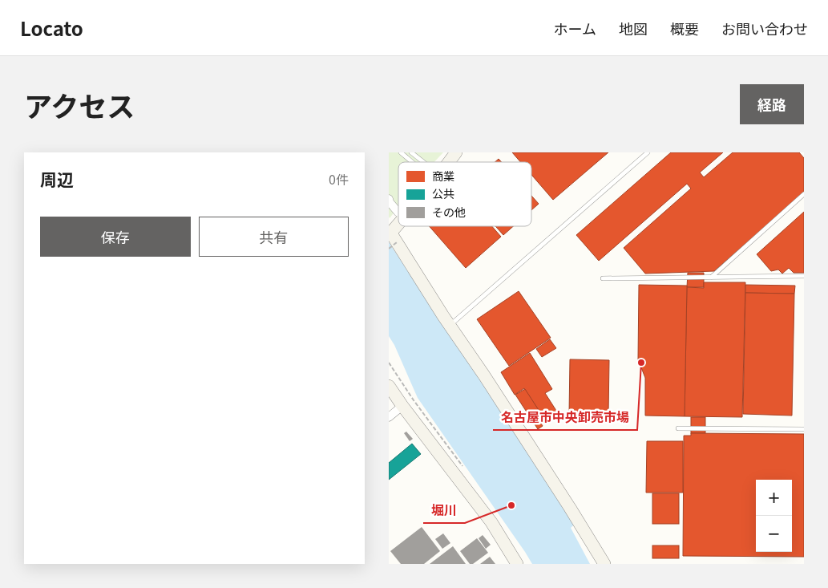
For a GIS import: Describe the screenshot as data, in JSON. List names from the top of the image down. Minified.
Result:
{"places":["名古屋市中央卸売市場","堀川"],"legend":["商業","公共","その他"],"page":{"header":"Locato","nav":["ホーム","地図","概要","お問い合わせ"],"title":"アクセス","buttons":["経路",["保存","共有"]],"heading":["周辺","0件"],"map_buttons":["+","−"]}}
